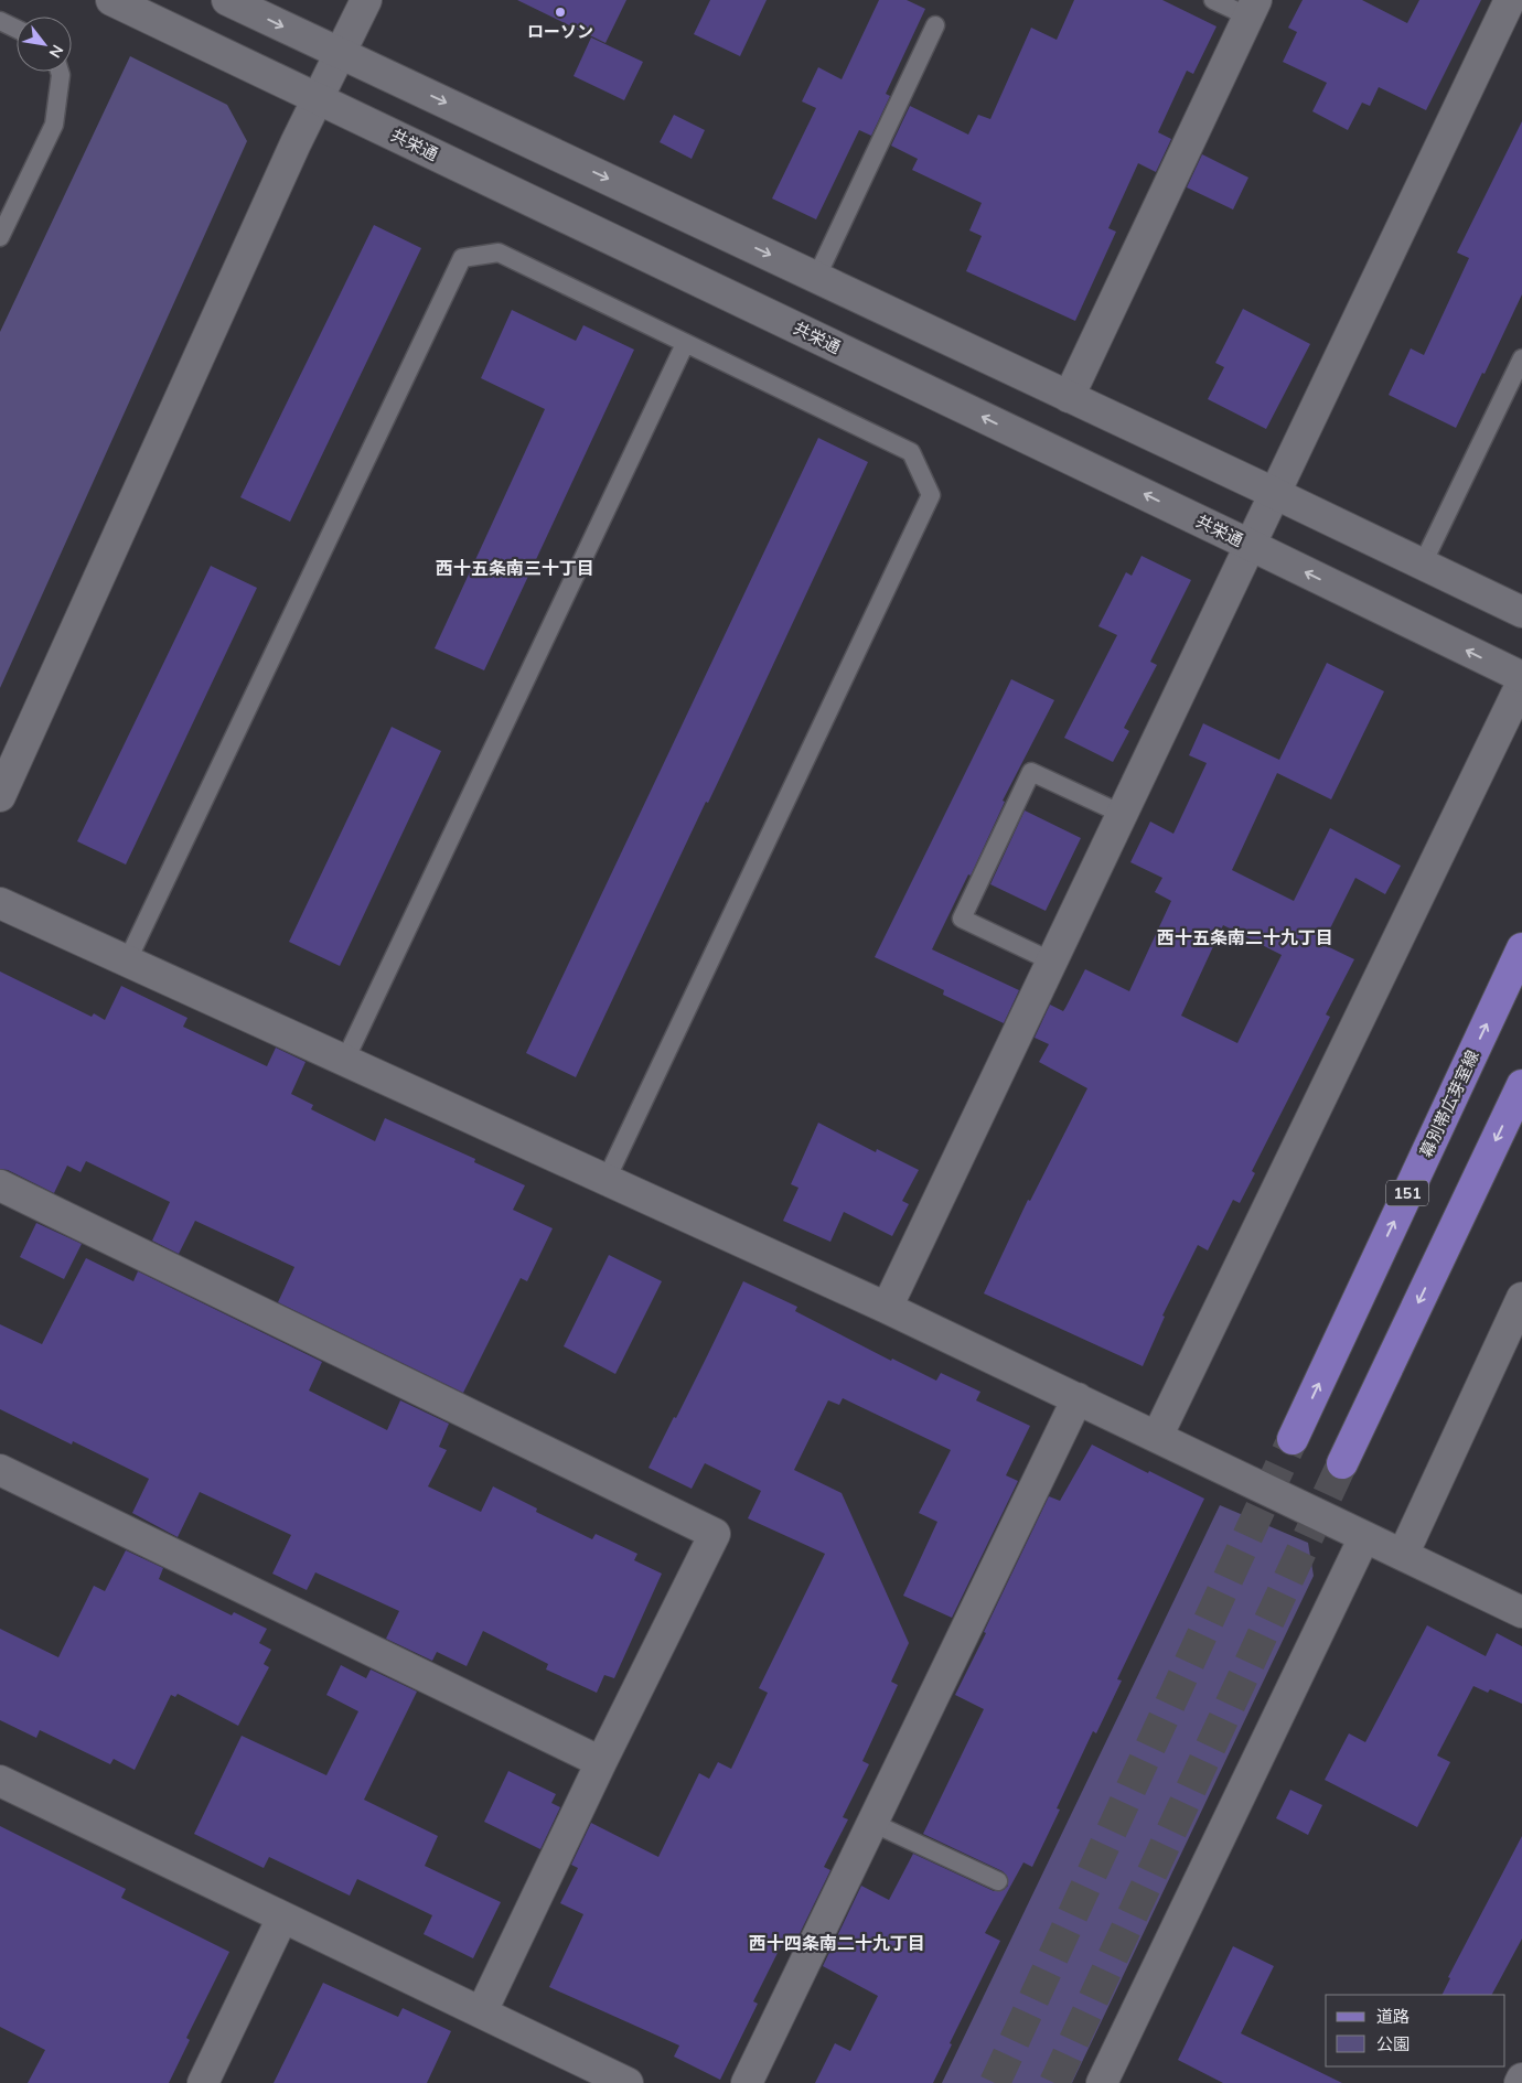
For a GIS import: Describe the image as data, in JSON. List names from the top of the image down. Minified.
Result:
{"streets":{"main road":["幕別帯広芽室線","151"],"street":["共栄通"]},"districts":["西十五条南三十丁目","西十五条南二十九丁目","西十四条南二十九丁目"],"places":["ローソン"],"legend":["道路","公園"],"north":"bottom right"}
